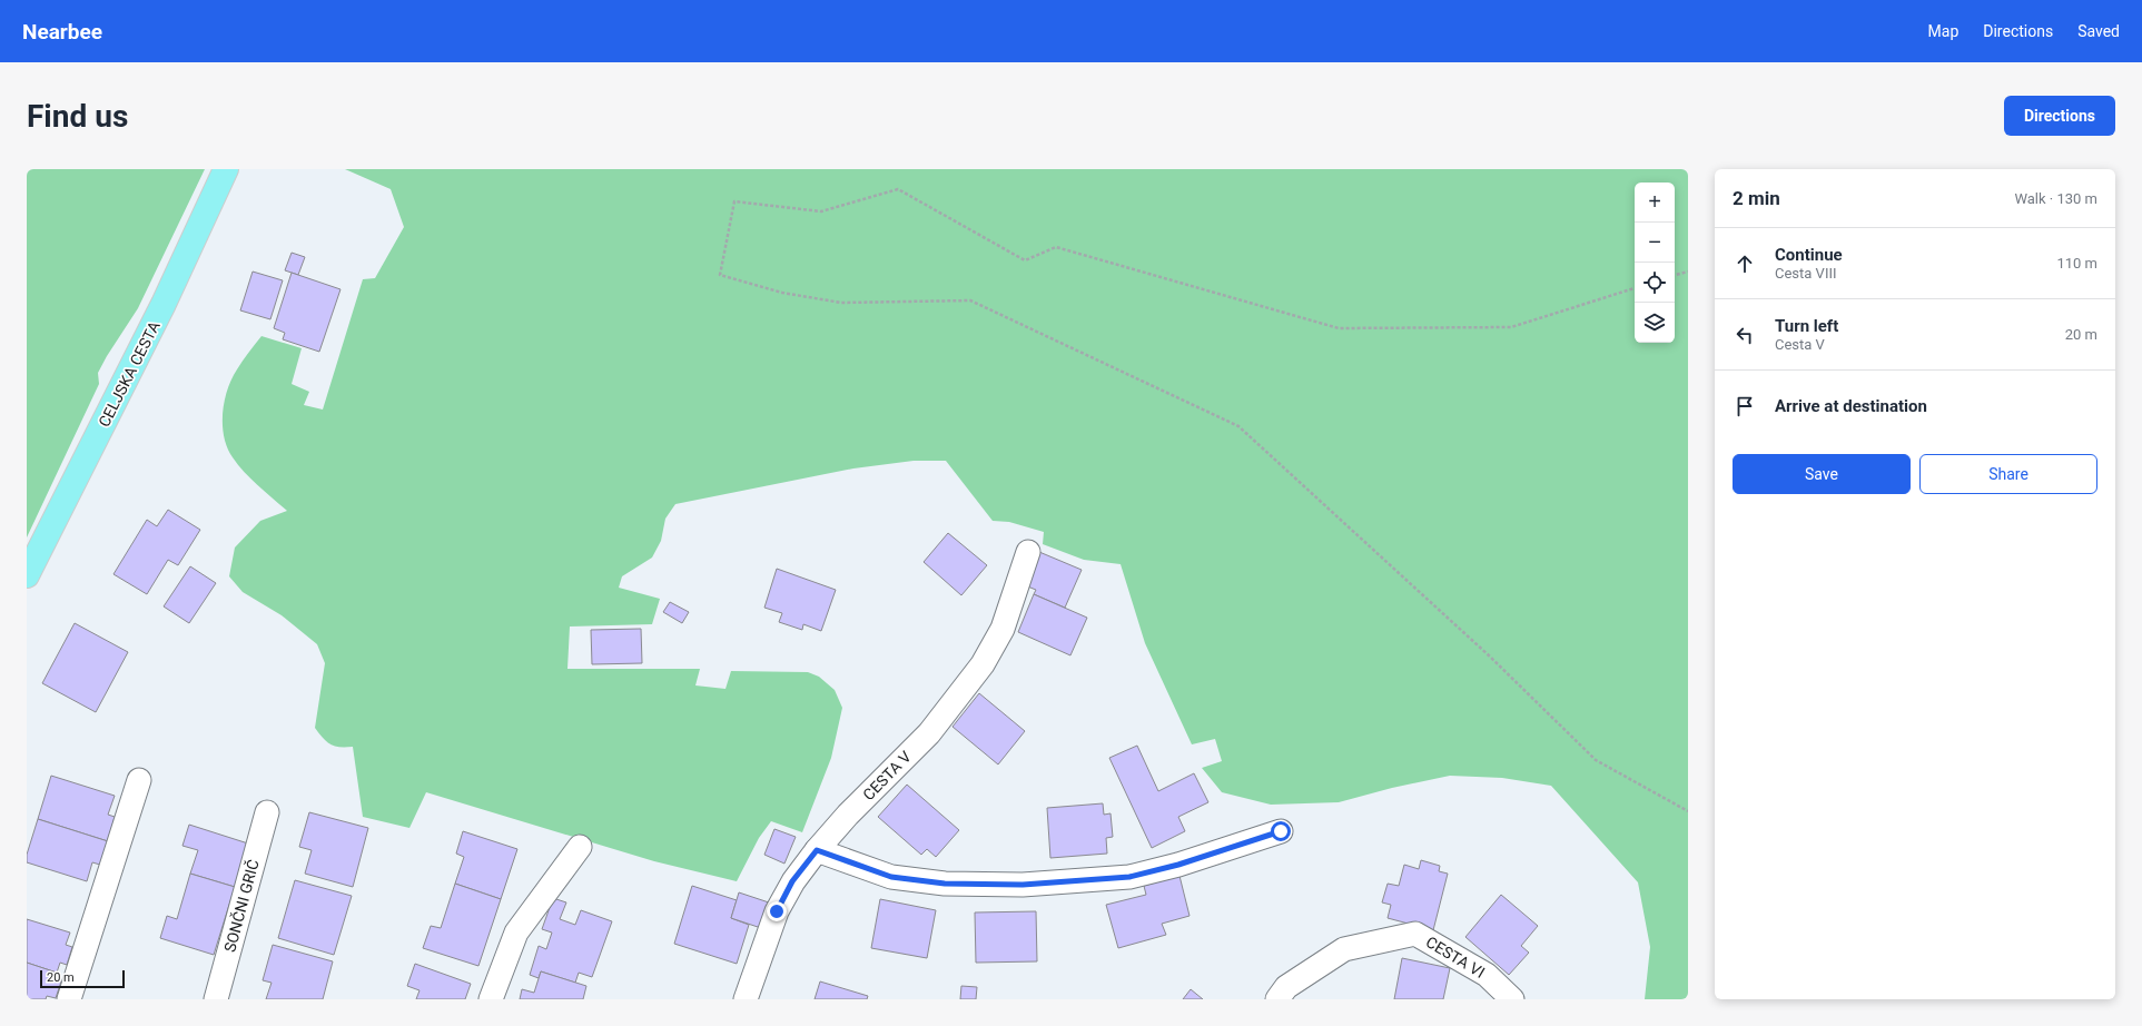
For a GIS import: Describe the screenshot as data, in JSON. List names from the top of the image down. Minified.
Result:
{"streets":{"main road":["CELJSKA CESTA"],"street":["CESTA V","SONČNI GRIČ","CESTA VI"]},"scale_bar":"20 m","page":{"header":"Nearbee","nav":["Map","Directions","Saved"],"buttons":["Directions",["Save","Share"]],"title":"Find us","heading":["2 min","Walk · 130 m"],"map_buttons":["+","−"],"list":[["Continue","Cesta VIII","110 m"],["Turn left","Cesta V","20 m"],"Arrive at destination"],"scale":"20 m"}}
